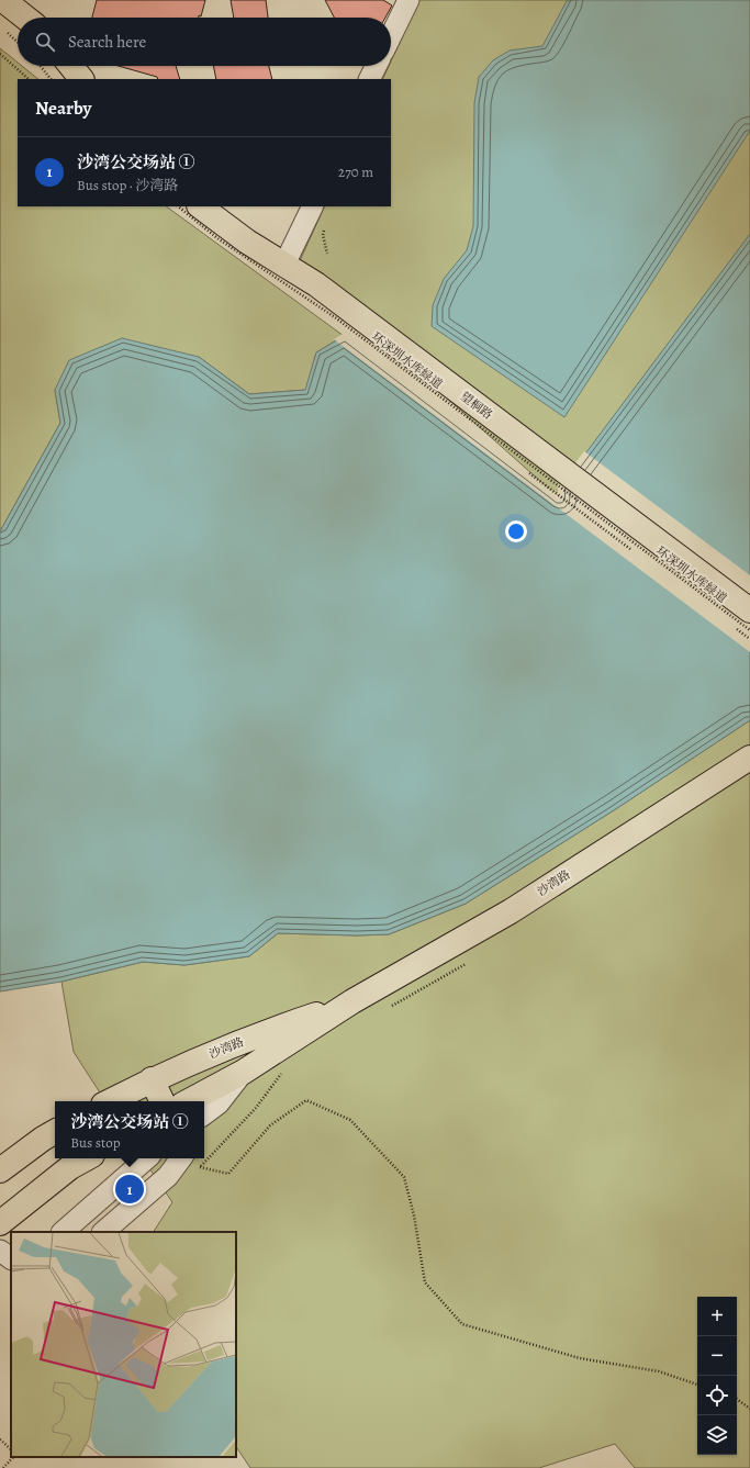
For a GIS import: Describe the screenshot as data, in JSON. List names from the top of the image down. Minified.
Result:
{"streets":{"main road":["望桐路","沙湾路"],"path":["环深圳水库緑道"]},"page":{"search":"Search here","heading":"Nearby","list":[{"mark":"1","name":"沙湾公交场站 ①","note":"Bus stop · 沙湾路","value":"270 m"}],"popup":["沙湾公交场站 ①","Bus stop"],"pins":"1","map_buttons":["+","−"]}}
